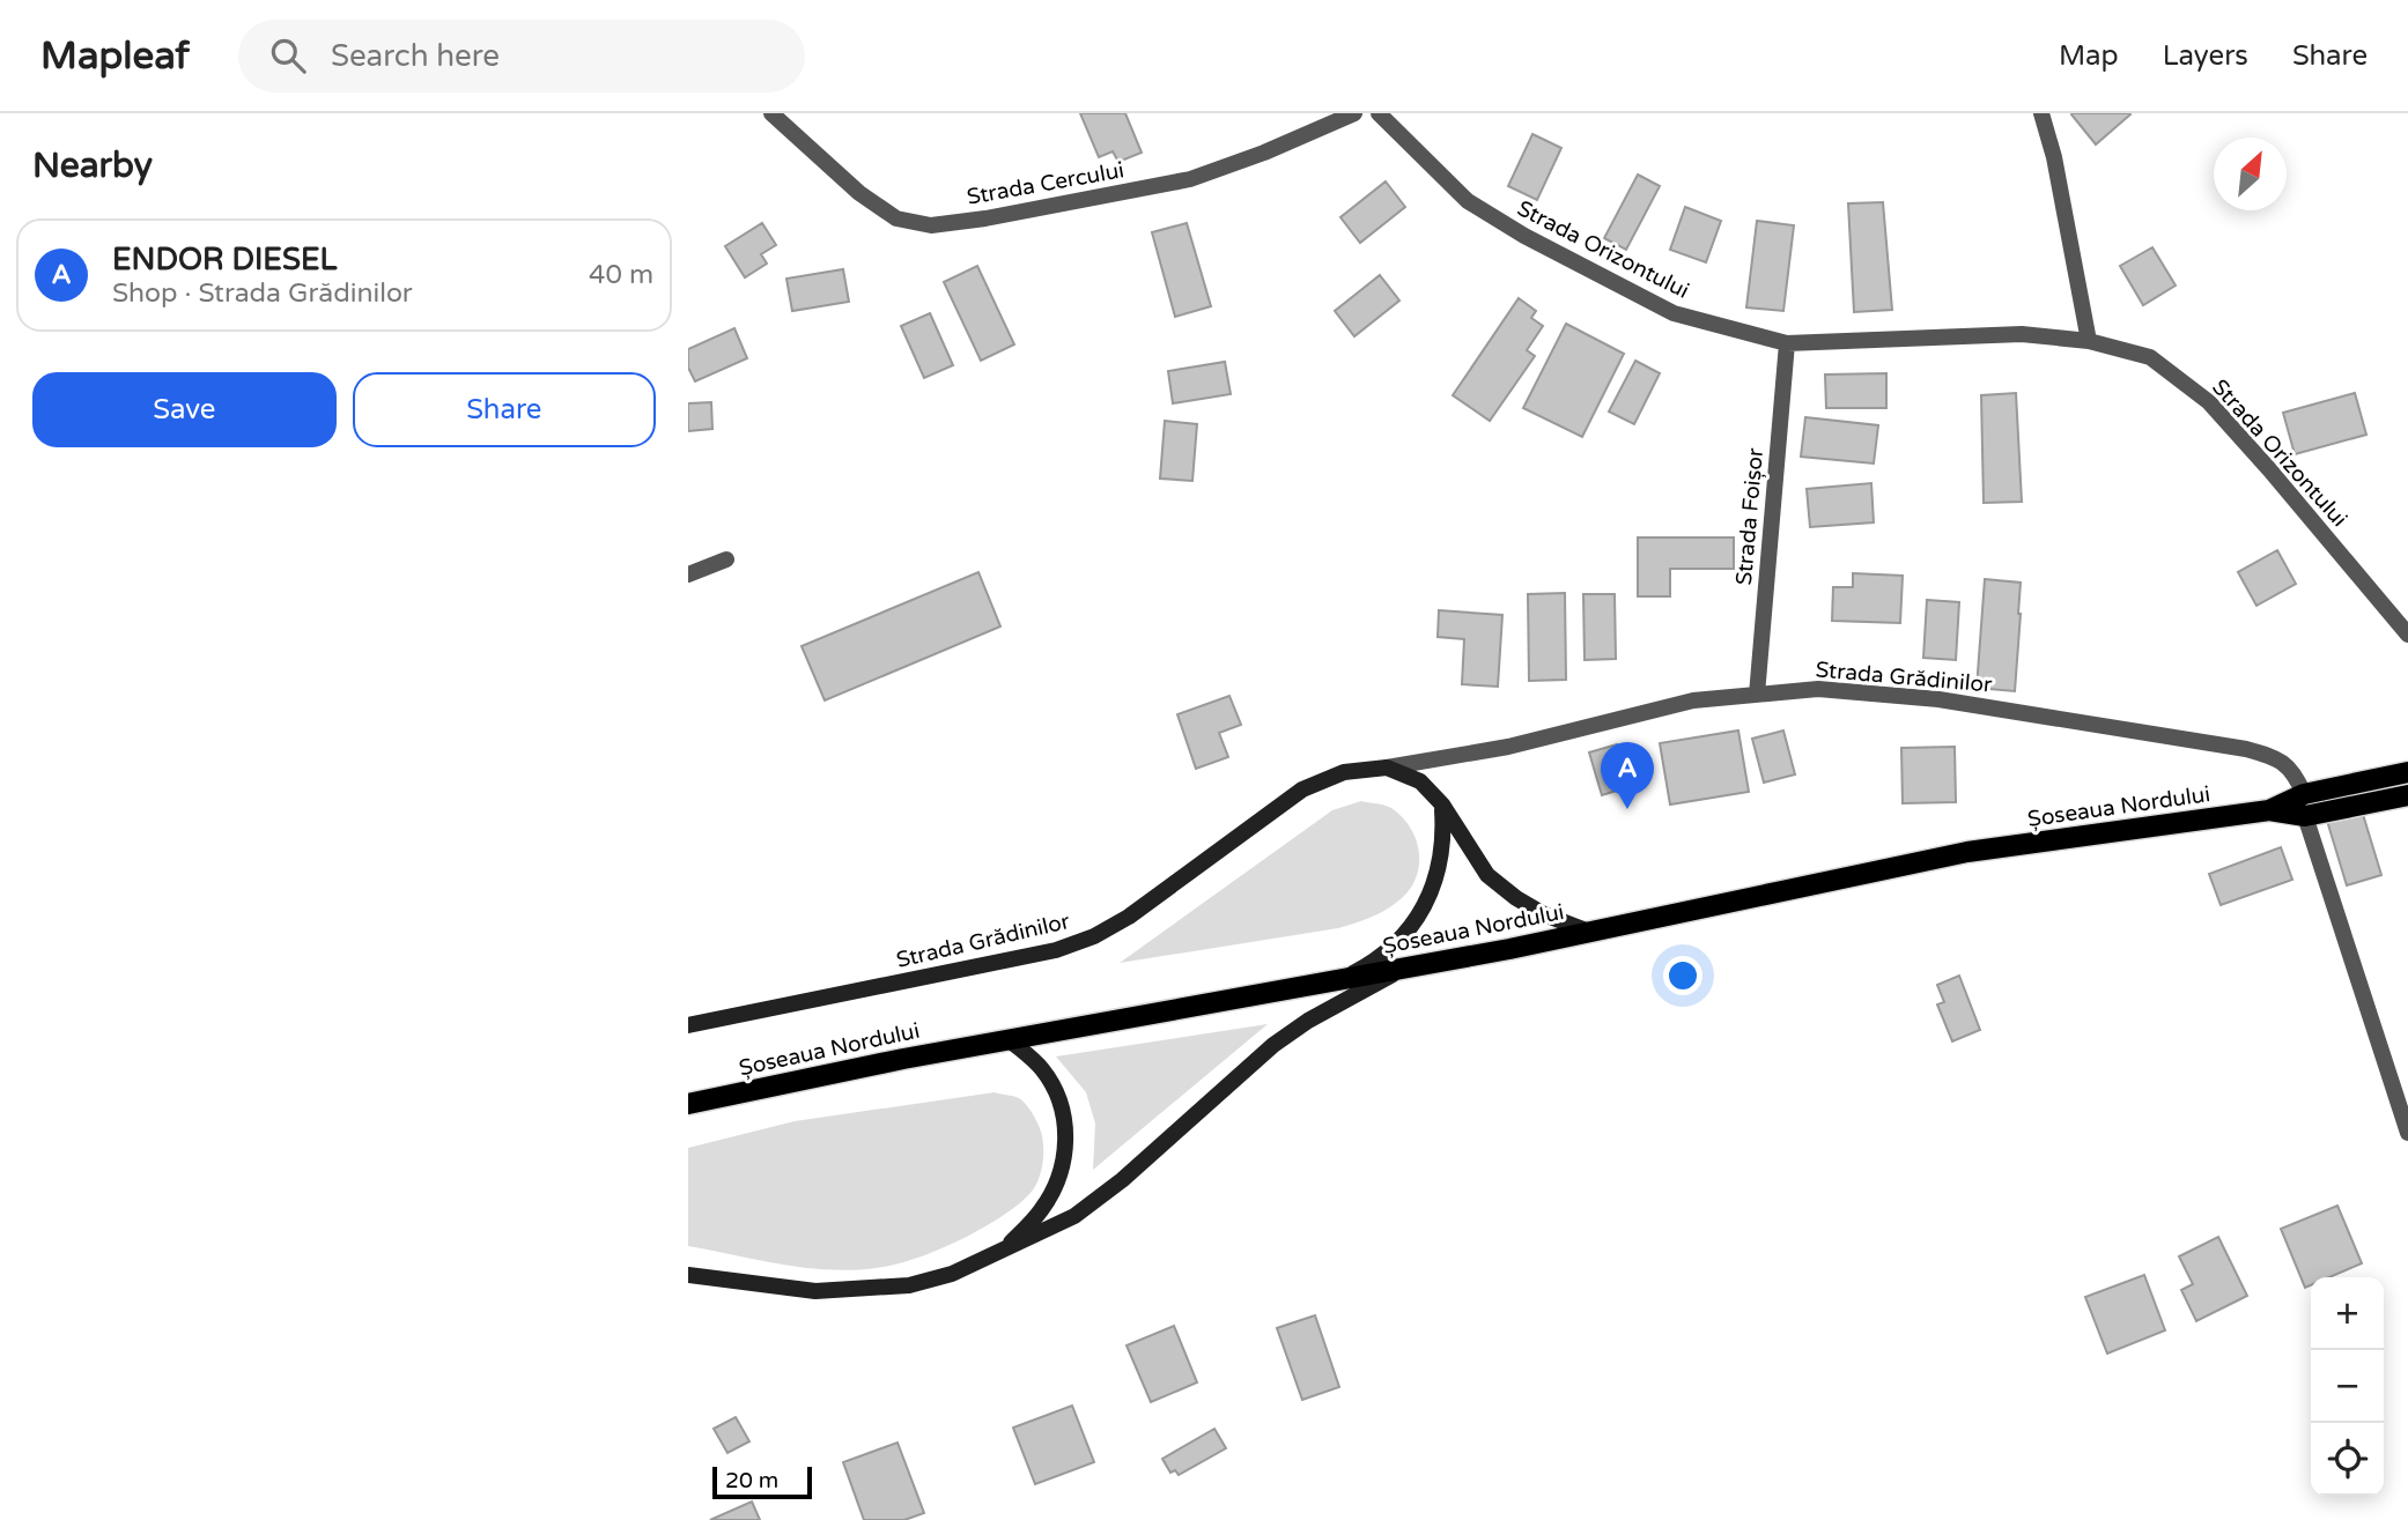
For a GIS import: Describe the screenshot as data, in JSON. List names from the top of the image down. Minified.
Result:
{"streets":{"main road":["Șoseaua Nordului"],"street":["Strada Cercului","Strada Orizontului","Strada Foișor","Strada Grădinilor"]},"crossings":[["Strada Orizontului","Strada Foișor"],["Strada Foișor","Strada Grădinilor"],["Strada Grădinilor","Șoseaua Nordului"]],"scale_bar":"20 m","north":"top right","page":{"header":"Mapleaf","search":"Search here","nav":["Map","Layers","Share"],"heading":"Nearby","list":[{"mark":"A","name":"ENDOR DIESEL","note":"Shop · Strada Grădinilor","value":"40 m"}],"buttons":["Save","Share"],"pins":"A","map_buttons":["+","−"],"scale":"20 m"}}
